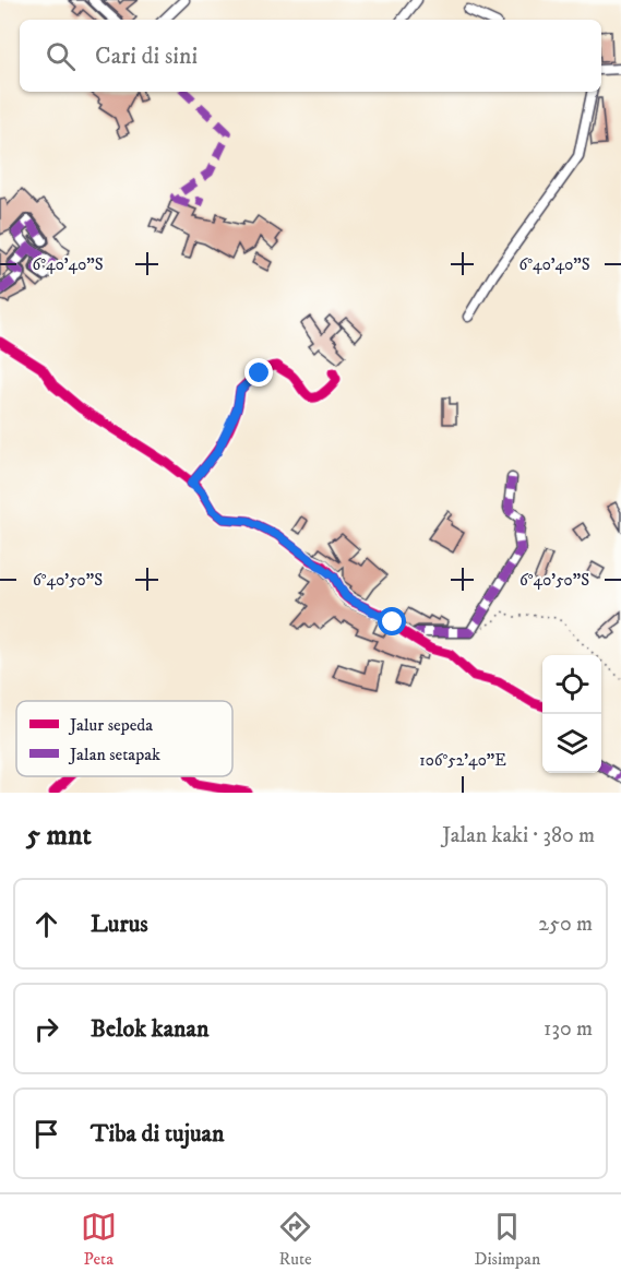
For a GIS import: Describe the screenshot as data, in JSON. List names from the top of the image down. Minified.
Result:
{"legend":["Jalur sepeda","Jalan setapak"],"page":{"search":"Cari di sini","heading":["5 mnt","Jalan kaki · 380 m"],"list":[["Lurus","250 m"],["Belok kanan","130 m"],"Tiba di tujuan"],"nav":["Peta","Rute","Disimpan"]},"coordinates":["6°40'40\"S","6°40'50\"S","106°52'40\"E"]}
